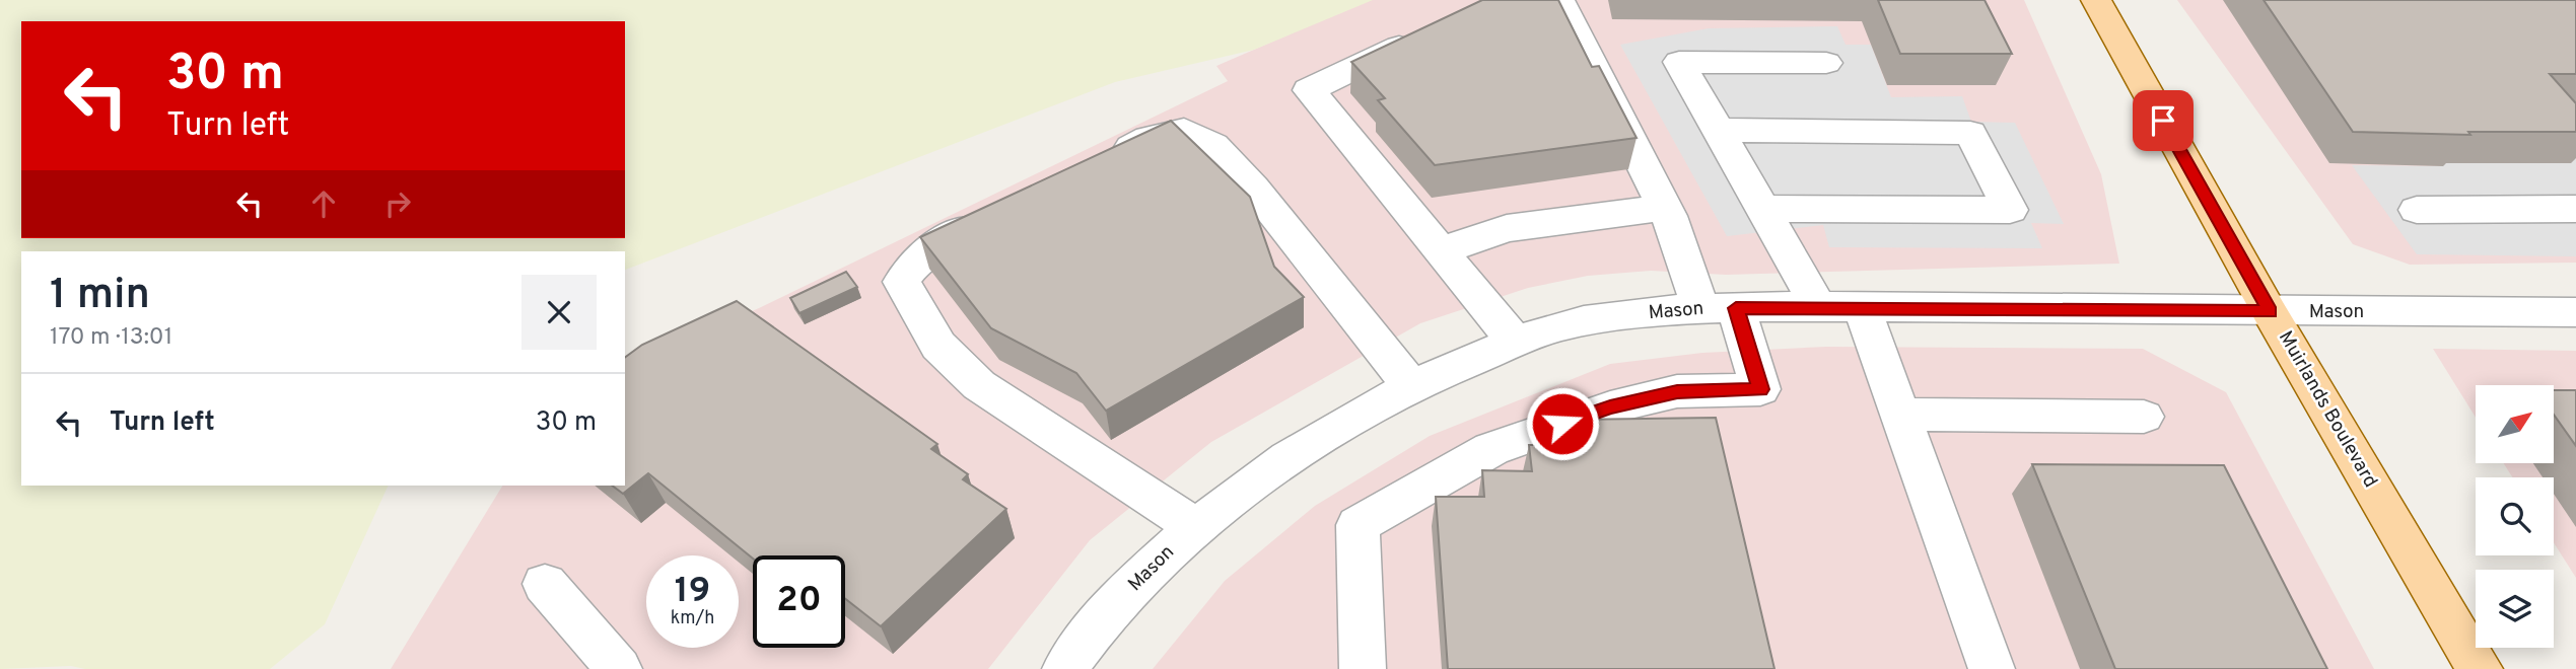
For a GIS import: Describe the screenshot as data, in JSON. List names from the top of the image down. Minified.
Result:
{"streets":{"main road":["Muirlands Boulevard"],"street":["Mason"]},"crossings":[["Mason","Muirlands Boulevard"]],"north":"top right","page":{"turn":["30 m","Turn left"],"heading":["1 min","170 m · 13:01"],"list":[{"name":"Turn left","value":"30 m"}],"speed":"19 km/h","limit":"20"}}
